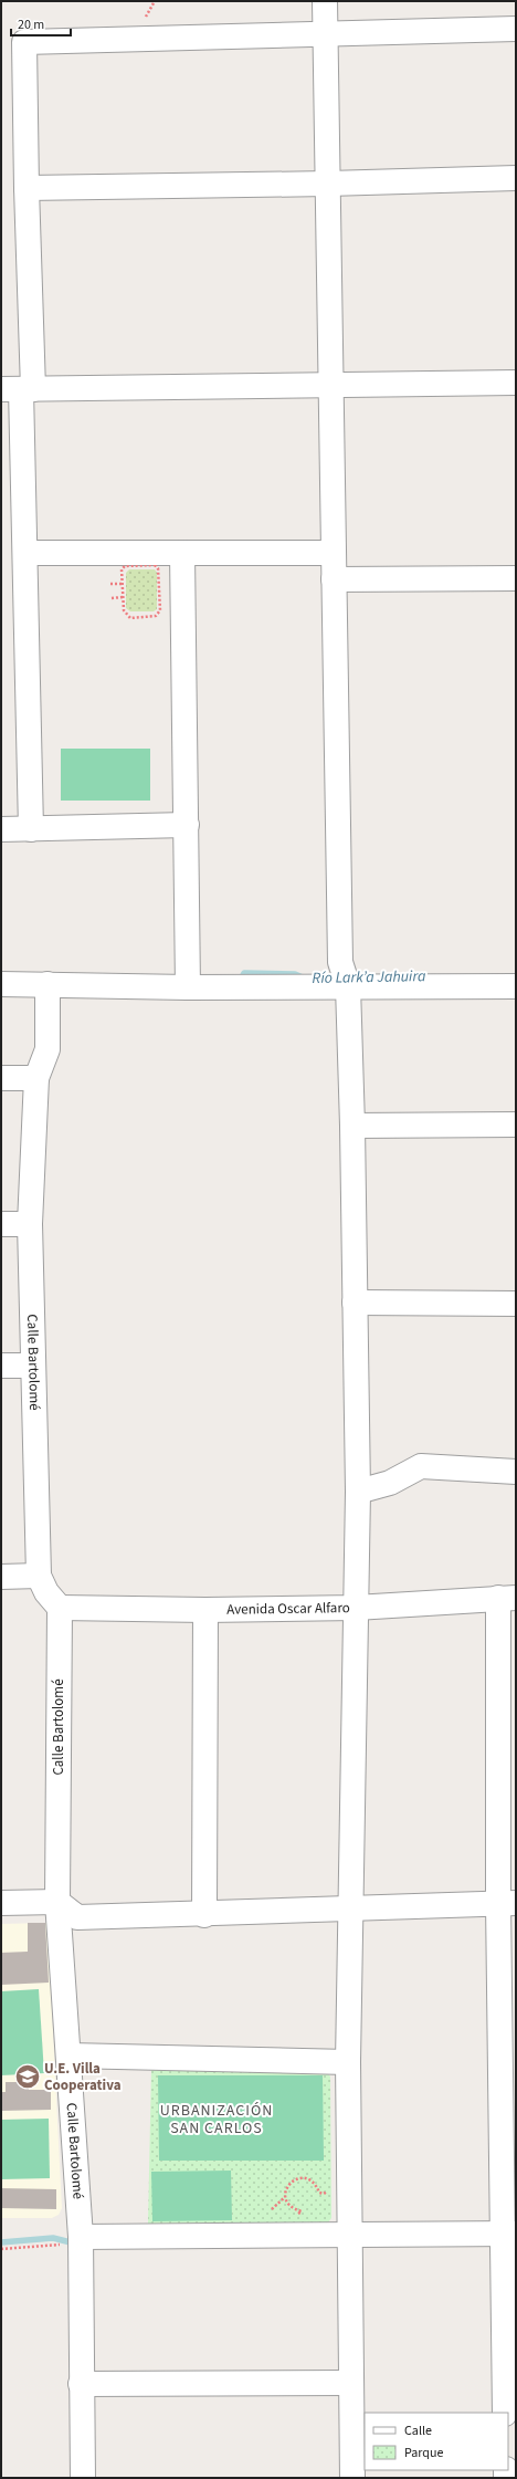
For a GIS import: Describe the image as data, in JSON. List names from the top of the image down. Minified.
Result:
{"streets":{"street":["Calle Bartolomé","Avenida Oscar Alfaro"]},"crossings":[["Calle Bartolomé","Avenida Oscar Alfaro"]],"districts":["URBANIZACIÓN SAN CARLOS"],"water":["Río Lark’a Jahuira"],"places":{"school or university":["U.E. Villa Cooperativa"]},"legend":["Calle","Parque"],"scale_bar":"20 m"}
